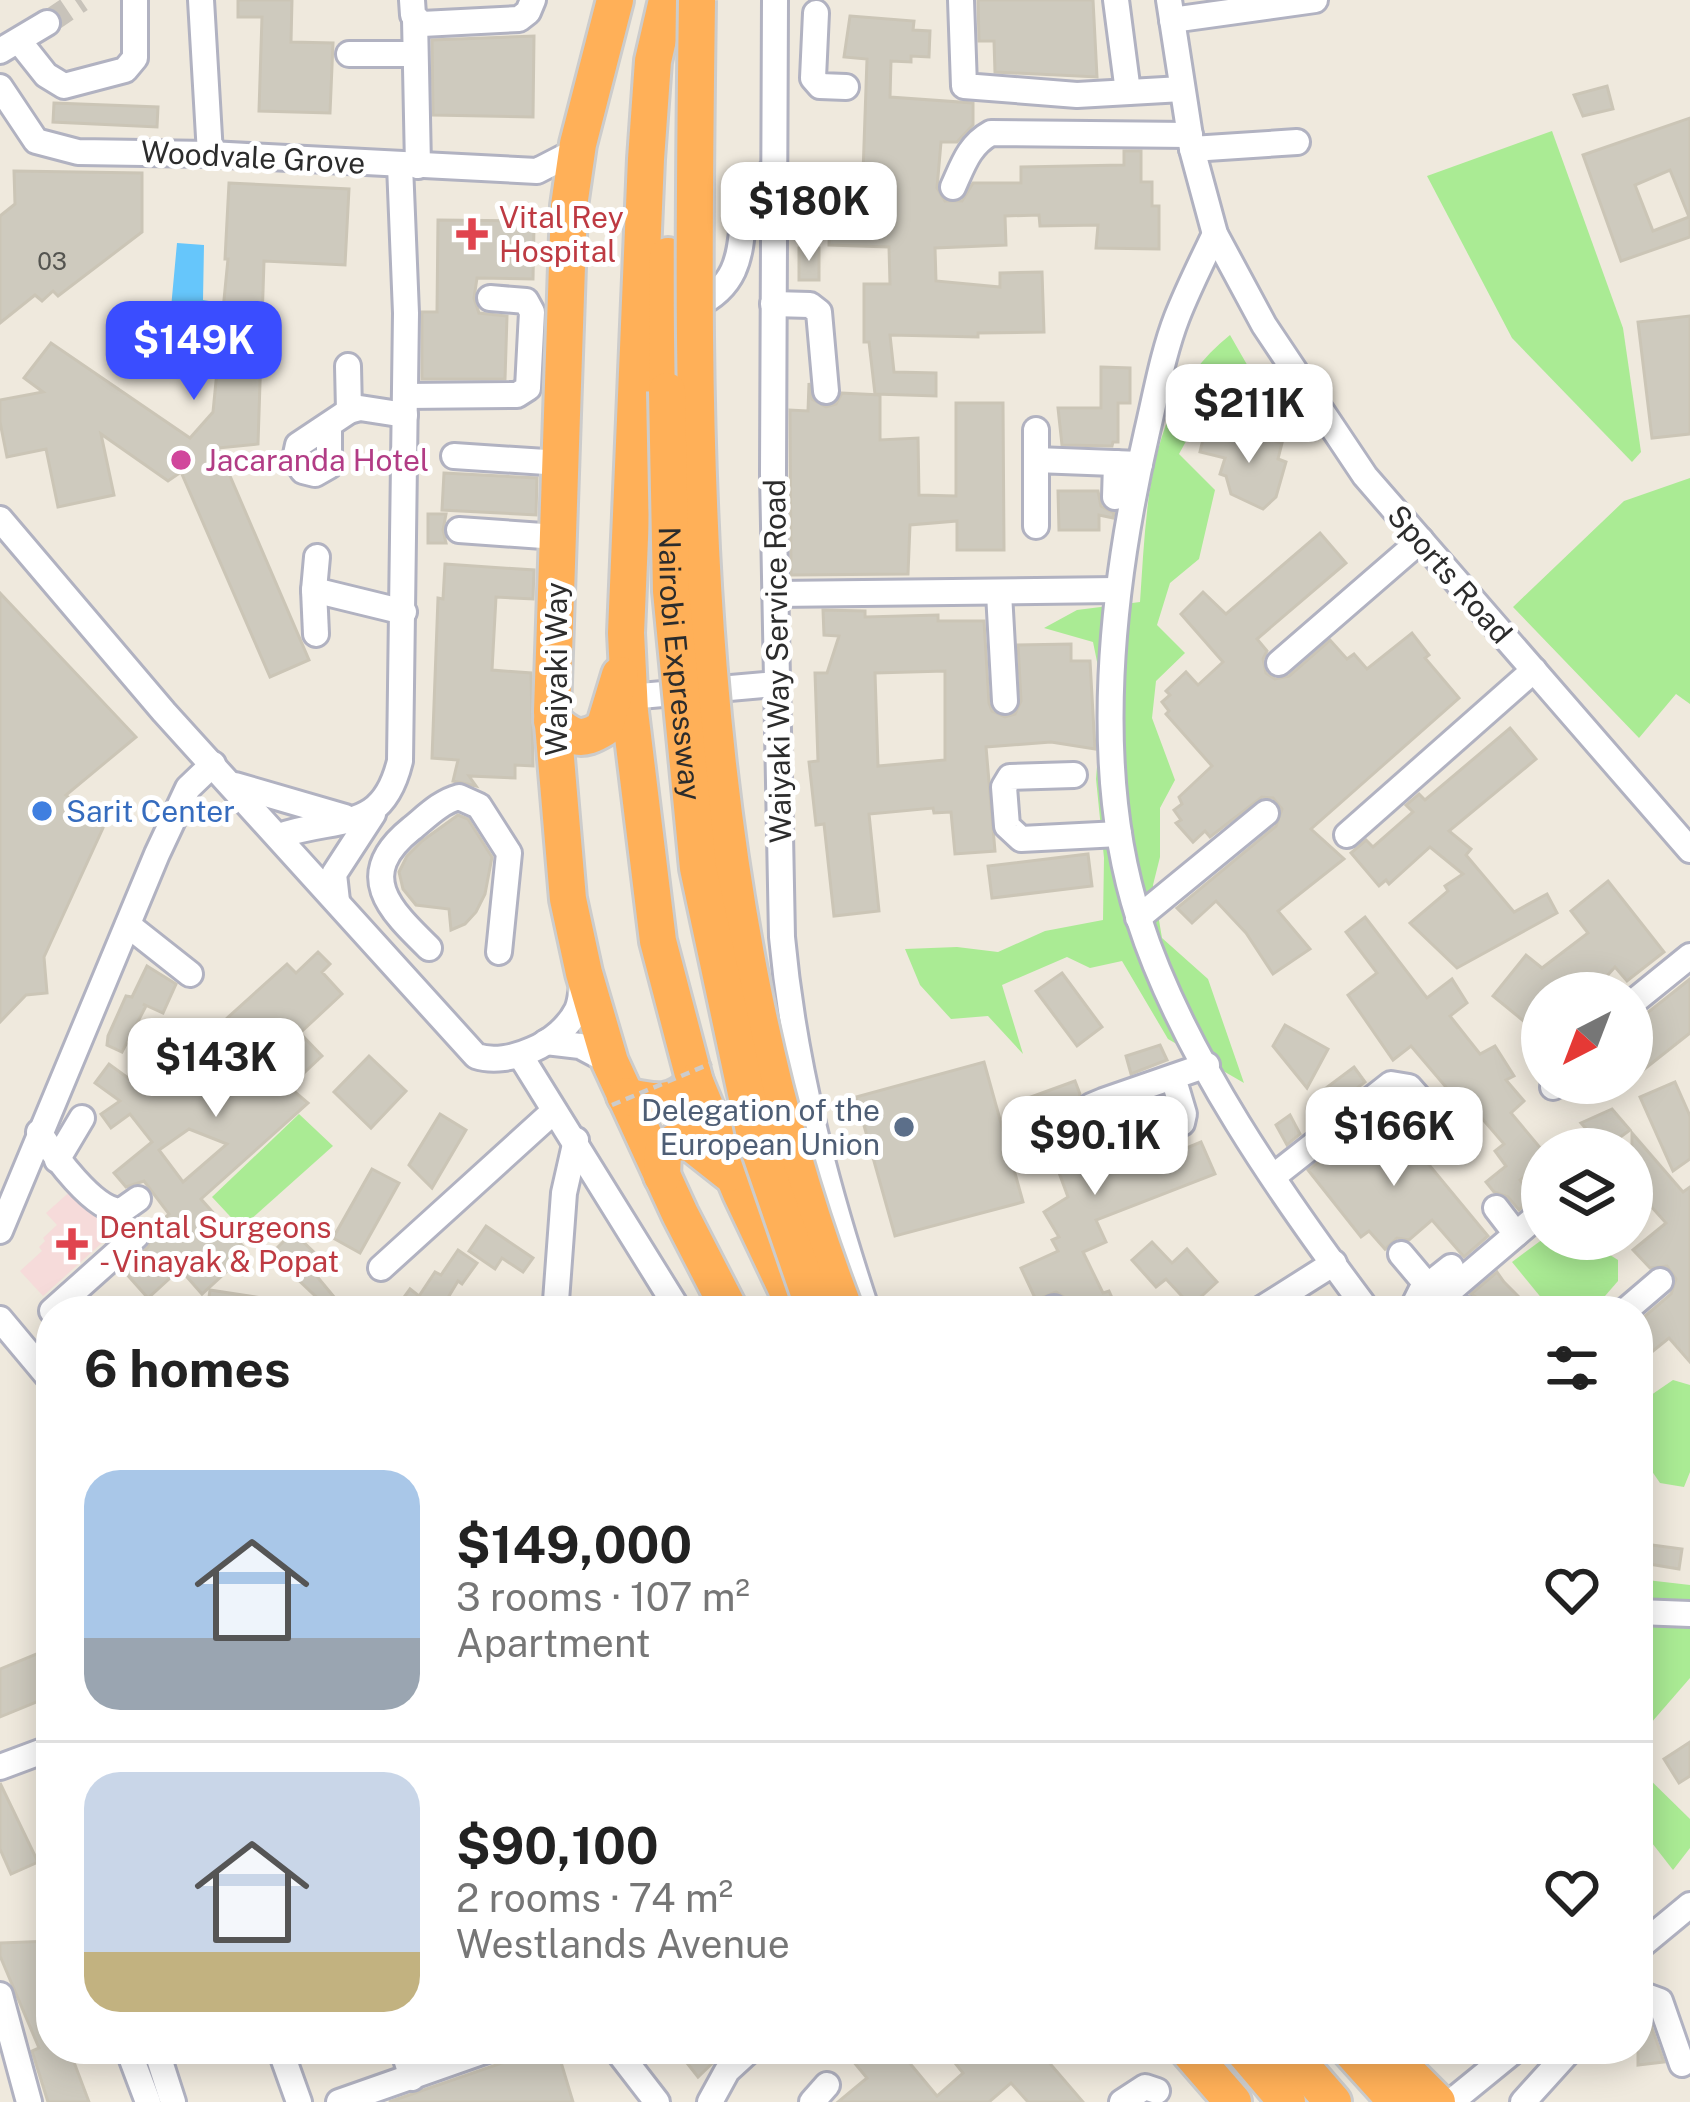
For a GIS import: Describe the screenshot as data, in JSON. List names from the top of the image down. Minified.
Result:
{"streets":{"highway":["Nairobi Expressway","Waiyaki Way"],"street":["Woodvale Grove","Sports Road","Waiyaki Way Service Road"]},"places":{"health":["Vital Rey Hospital","Dental Surgeons - Vinayak & Popat"],"other":["Jacaranda Hotel","Sarit Center","Delegation of the European Union"]},"house_numbers":["03"],"north":"bottom left","page":{"price":["$180K","$149K","$211K","$143K","$166K","$90.1K"],"heading":"6 homes","list":[{"name":"$149,000","note":"3 rooms · 107 m² · Apartment"},{"name":"$90,100","note":"2 rooms · 74 m² · Westlands Avenue"}]}}
